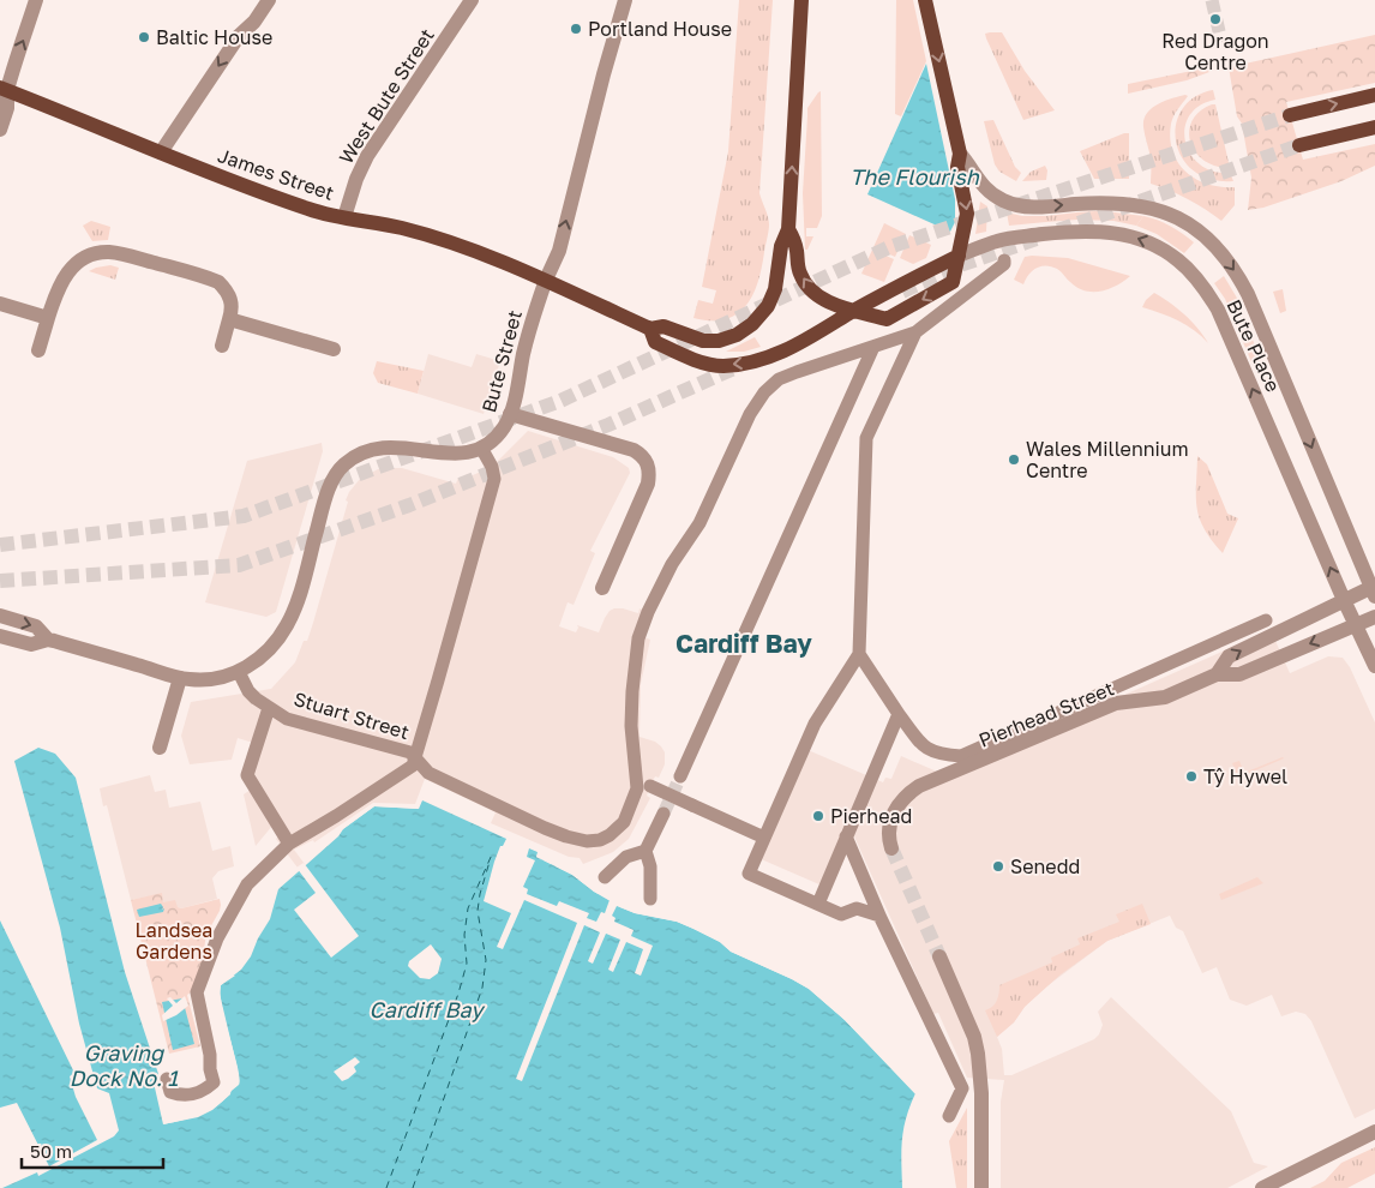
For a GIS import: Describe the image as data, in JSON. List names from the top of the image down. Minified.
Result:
{"streets":{"main road":["James Street"],"street":["West Bute Street","Bute Place","Bute Street","Pierhead Street","Stuart Street"]},"crossings":[["West Bute Street","James Street"],["James Street","Bute Street"],["Bute Place","Pierhead Street"]],"one_way":["Bute Street"],"districts":["Cardiff Bay"],"water":["The Flourish","Cardiff Bay","Graving Dock No. 1"],"parks":["Landsea Gardens"],"places":["Red Dragon Centre","Portland House","Baltic House","Wales Millennium Centre","Tŷ Hywel","Pierhead","Senedd"],"scale_bar":"50 m"}
